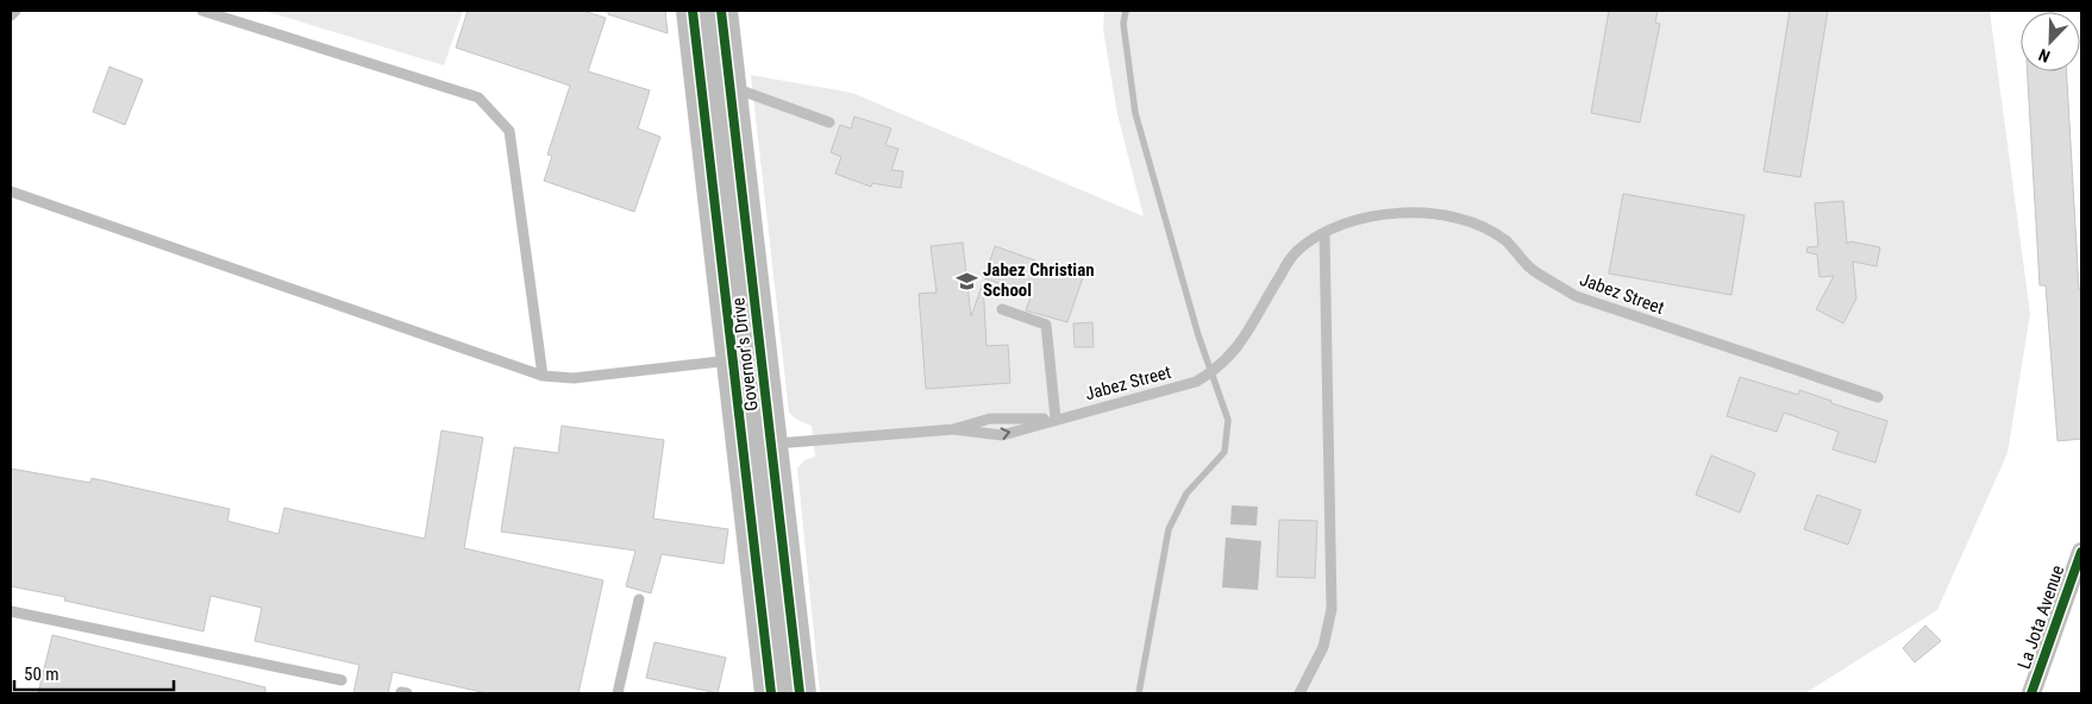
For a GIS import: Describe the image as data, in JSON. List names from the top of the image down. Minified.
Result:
{"streets":{"highway":["Governor's Drive"],"street":["La Jota Avenue"],"lane":["Jabez Street"]},"crossings":[["Jabez Street","Governor's Drive"]],"places":{"school or university":["Jabez Christian School"]},"scale_bar":"50 m","north":"bottom left"}
